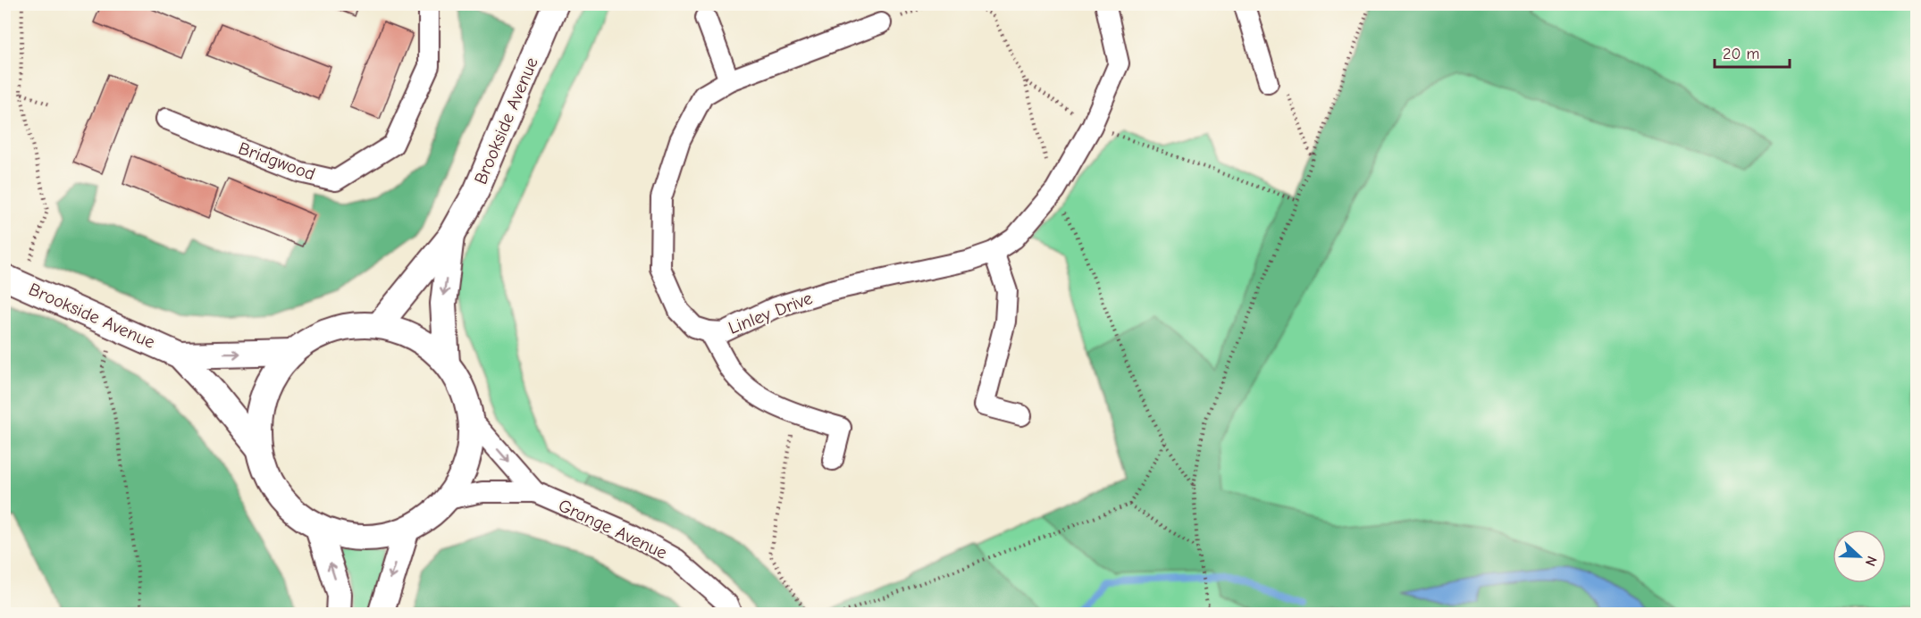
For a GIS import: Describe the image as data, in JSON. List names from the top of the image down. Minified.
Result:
{"streets":{"street":["Brookside Avenue","Bridgwood","Linley Drive","Grange Avenue"]},"scale_bar":"20 m","north":"right"}
